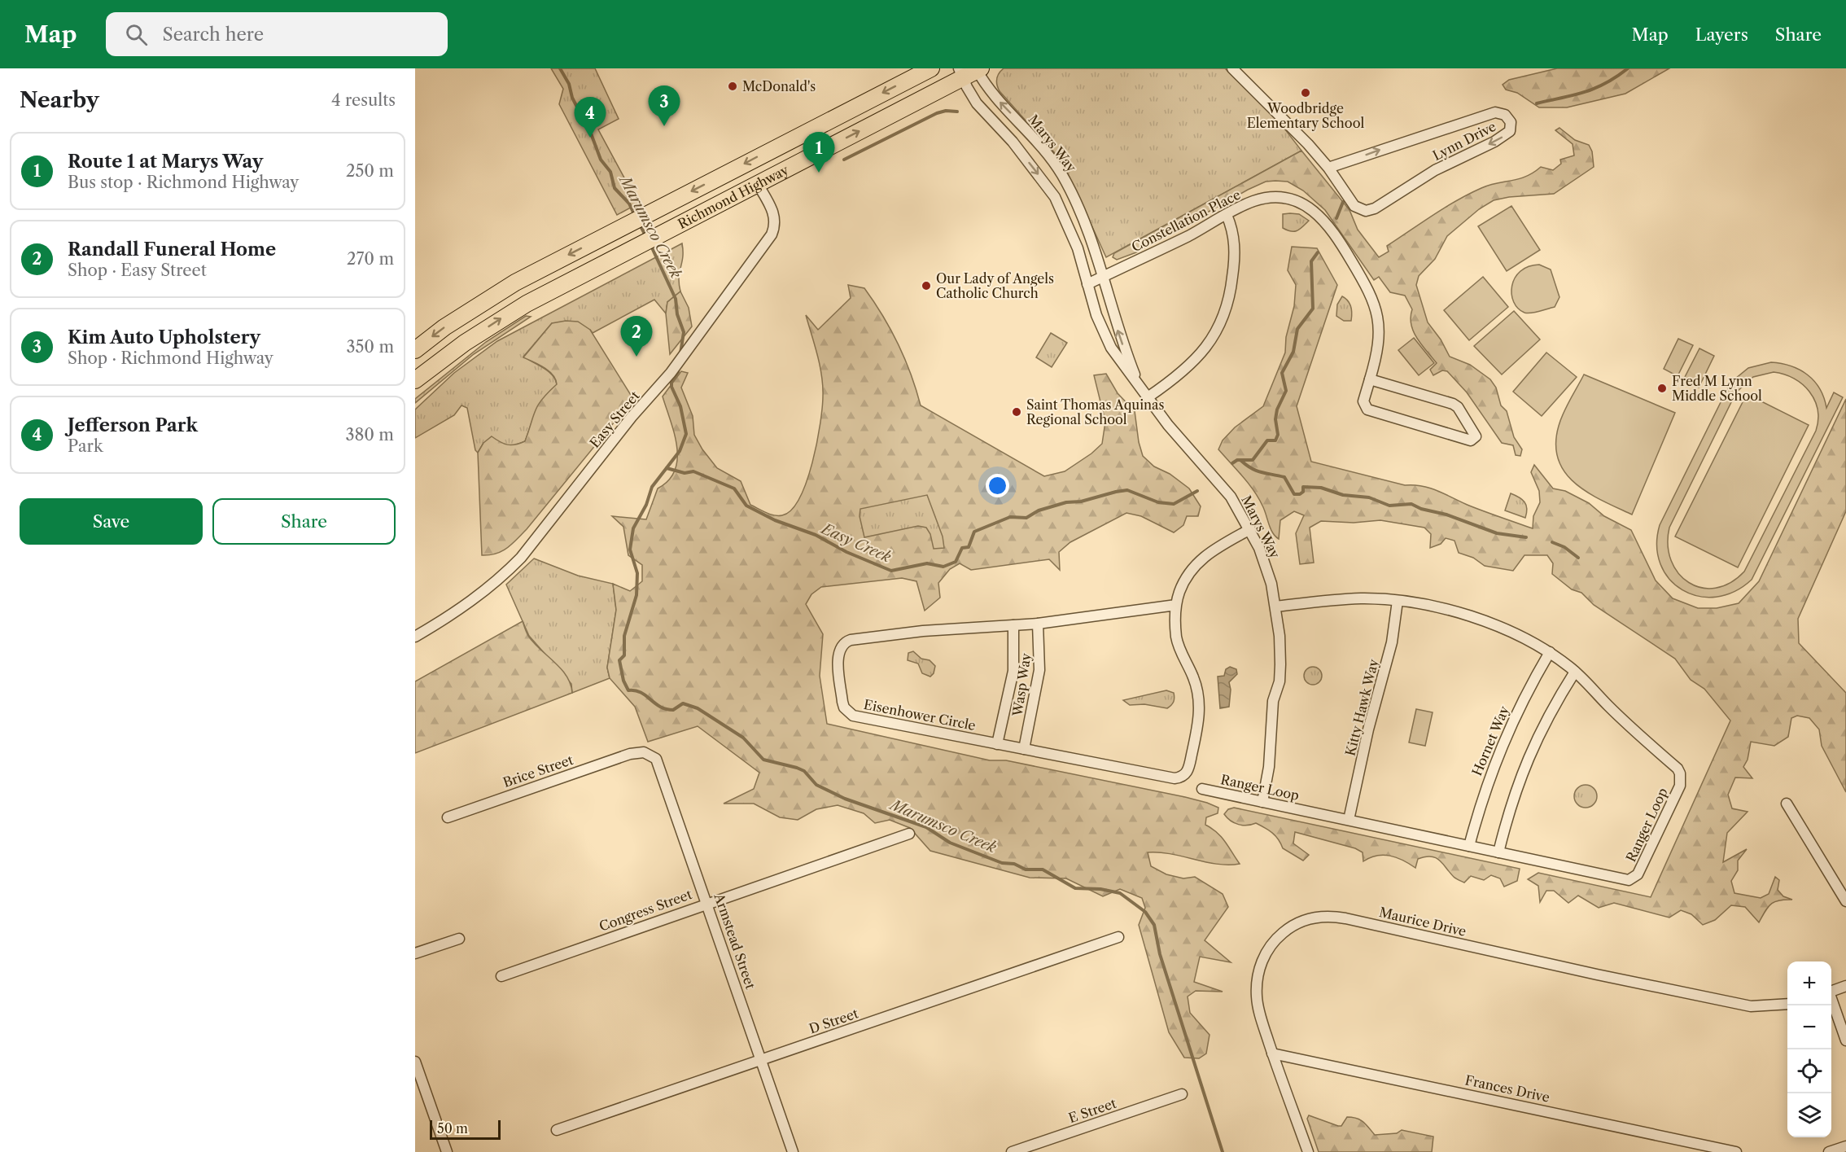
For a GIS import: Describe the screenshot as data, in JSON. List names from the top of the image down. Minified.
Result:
{"streets":{"main road":["Richmond Highway"],"street":["Lynn Drive","Marys Way","Constellation Place","Easy Street","Wasp Way","Kitty Hawk Way","Eisenhower Circle","Hornet Way","Brice Street","Ranger Loop","Congress Street","Maurice Drive","Armstead Street","D Street","Frances Drive","E Street"]},"crossings":[["Marys Way","Richmond Highway"],["Marys Way","Constellation Place"],["Marys Way","Eisenhower Circle"],["Marys Way","Ranger Loop"],["Richmond Highway","Easy Street"],["Wasp Way","Eisenhower Circle"],["Kitty Hawk Way","Ranger Loop"],["Hornet Way","Ranger Loop"],["Brice Street","Armstead Street"],["Congress Street","Armstead Street"],["Maurice Drive","Frances Drive"],["Armstead Street","D Street"]],"water":["Marumsco Creek","Easy Creek"],"places":["McDonald's","Woodbridge Elementary School","Our Lady of Angels Catholic Church","Fred M Lynn Middle School","Saint Thomas Aquinas Regional School"],"scale_bar":"50 m","page":{"header":"Map","search":"Search here","nav":["Map","Layers","Share"],"heading":["Nearby","4 results"],"pins":["3","4","1","2"],"list":[{"mark":"1","name":"Route 1 at Marys Way","note":"Bus stop · Richmond Highway","value":"250 m"},{"mark":"2","name":"Randall Funeral Home","note":"Shop · Easy Street","value":"270 m"},{"mark":"3","name":"Kim Auto Upholstery","note":"Shop · Richmond Highway","value":"350 m"},{"mark":"4","name":"Jefferson Park","note":"Park","value":"380 m"}],"buttons":["Save","Share"],"map_buttons":["+","−"],"scale":"50 m"}}
